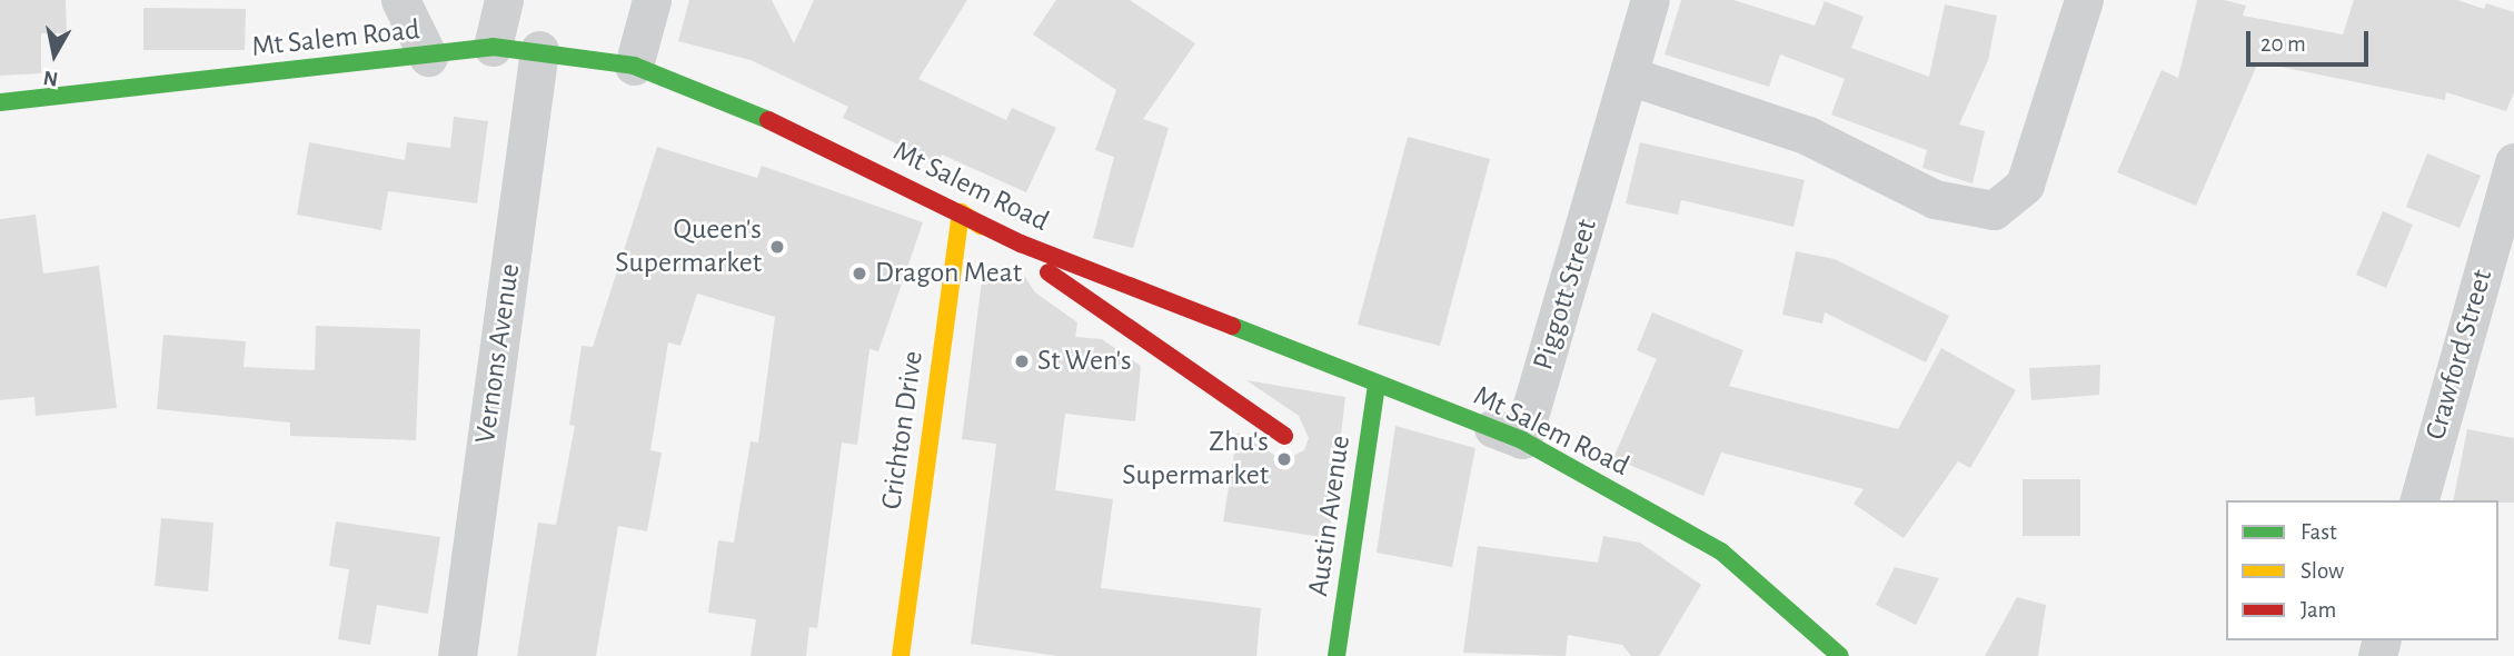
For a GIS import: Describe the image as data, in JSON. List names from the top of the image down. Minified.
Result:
{"streets":{"street":["Mt Salem Road","Piggott Street","Vernons Avenue","Crawford Street","Crichton Drive","Austin Avenue"]},"crossings":[["Mt Salem Road","Piggott Street"],["Mt Salem Road","Vernons Avenue"],["Mt Salem Road","Crichton Drive"],["Mt Salem Road","Austin Avenue"],["Piggott Street","Austin Avenue"]],"places":["Queen's Supermarket","Dragon Meat","St Wen's","Zhu's Supermarket"],"legend":["Fast","Slow","Jam"],"scale_bar":"20 m","north":"bottom"}
